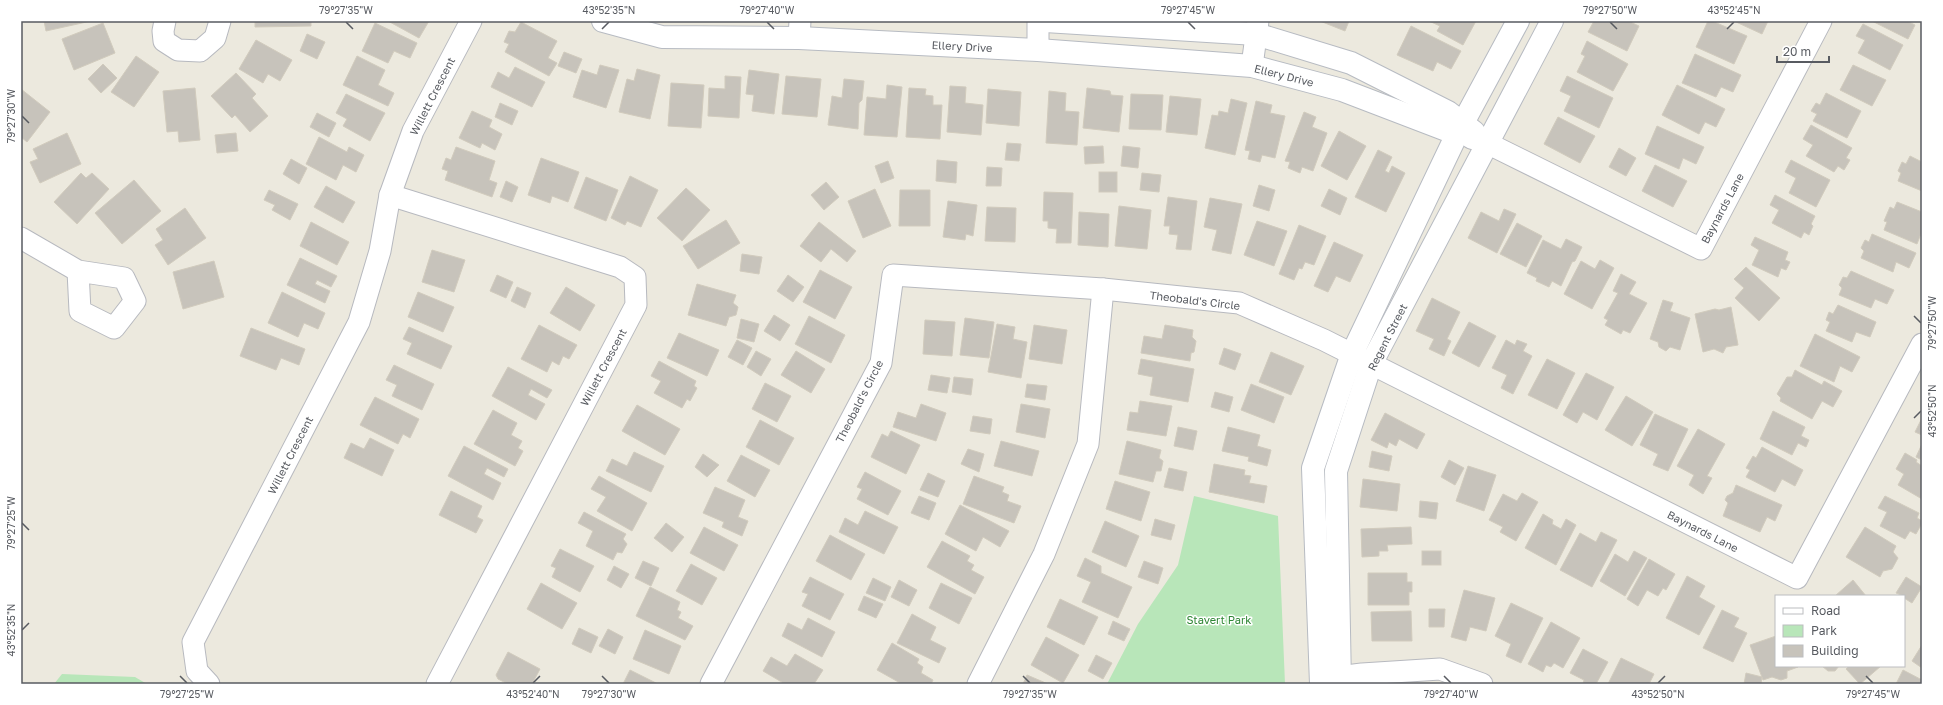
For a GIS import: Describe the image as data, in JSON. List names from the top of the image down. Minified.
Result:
{"streets":{"street":["Ellery Drive","Willett Crescent","Baynards Lane","Theobald's Circle","Regent Street"]},"crossings":[["Ellery Drive","Baynards Lane"],["Ellery Drive","Regent Street"],["Baynards Lane","Theobald's Circle"],["Baynards Lane","Regent Street"],["Theobald's Circle","Regent Street"]],"parks":["Stavert Park"],"legend":["Road","Park","Building"],"scale_bar":"20 m","coordinates":["79°27'35\"W","43°52'35\"N","79°27'40\"W","79°27'45\"W","79°27'50\"W","43°52'45\"N","79°27'30\"W","43°52'50\"N","79°27'25\"W","43°52'40\"N"]}
